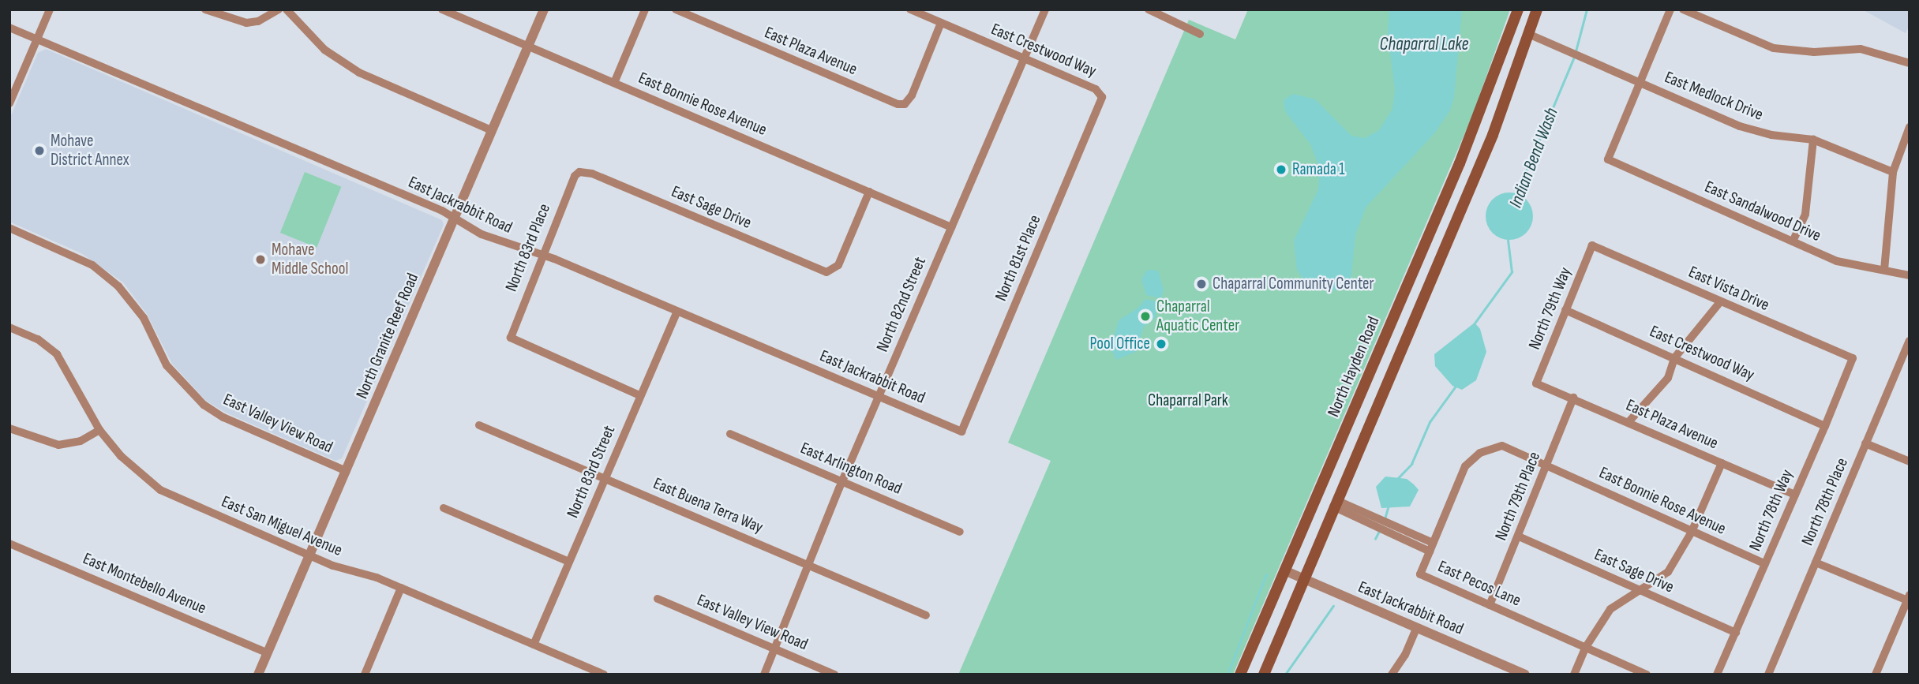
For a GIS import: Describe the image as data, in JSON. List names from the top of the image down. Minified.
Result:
{"streets":{"main road":["North Hayden Road"],"street":["East Crestwood Way","East Plaza Avenue","East Medlock Drive","East Bonnie Rose Avenue","East Jackrabbit Road","East Sage Drive","East Sandalwood Drive","North 83rd Place","North 81st Place","East Vista Drive","North 82nd Street","North 79th Way","North Granite Reef Road","East Valley View Road","East Arlington Road","North 83rd Street","North 79th Place","North 78th Place","East Buena Terra Way","North 78th Way","East San Miguel Avenue","East Montebello Avenue","East Pecos Lane"]},"crossings":[["East Crestwood Way","East Plaza Avenue"],["East Crestwood Way","North 81st Place"],["East Crestwood Way","North 82nd Street"],["East Crestwood Way","North 79th Way"],["East Crestwood Way","North 78th Way"],["East Plaza Avenue","North 79th Way"],["East Plaza Avenue","North 79th Place"],["East Plaza Avenue","North 78th Way"],["East Medlock Drive","East Sandalwood Drive"],["East Bonnie Rose Avenue","East Sage Drive"],["East Bonnie Rose Avenue","North 82nd Street"],["East Bonnie Rose Avenue","North Granite Reef Road"],["East Bonnie Rose Avenue","North 79th Place"],["East Bonnie Rose Avenue","North 78th Way"],["East Jackrabbit Road","North 83rd Place"],["East Jackrabbit Road","North 81st Place"],["East Jackrabbit Road","North 82nd Street"],["East Jackrabbit Road","North Granite Reef Road"],["East Jackrabbit Road","North Hayden Road"],["East Jackrabbit Road","North 83rd Street"],["East Sage Drive","North 83rd Place"],["East Sage Drive","North 79th Place"],["East Sage Drive","North 78th Way"],["North 83rd Place","North 83rd Street"],["East Vista Drive","North 79th Way"],["East Vista Drive","North 78th Way"],["North 82nd Street","East Valley View Road"],["North 82nd Street","East Arlington Road"],["North 82nd Street","East Buena Terra Way"],["North Granite Reef Road","East Valley View Road"],["North Granite Reef Road","East San Miguel Avenue"],["North Granite Reef Road","East Montebello Avenue"],["North 83rd Street","East Buena Terra Way"],["North 83rd Street","East San Miguel Avenue"],["North 79th Place","East Pecos Lane"]],"water":["Chaparral Lake","Indian Bend Wash"],"parks":["Chaparral Park"],"places":["Mohave District Annex","Ramada 1","Mohave Middle School","Chaparral Community Center","Chaparral Aquatic Center","Pool Office"]}
